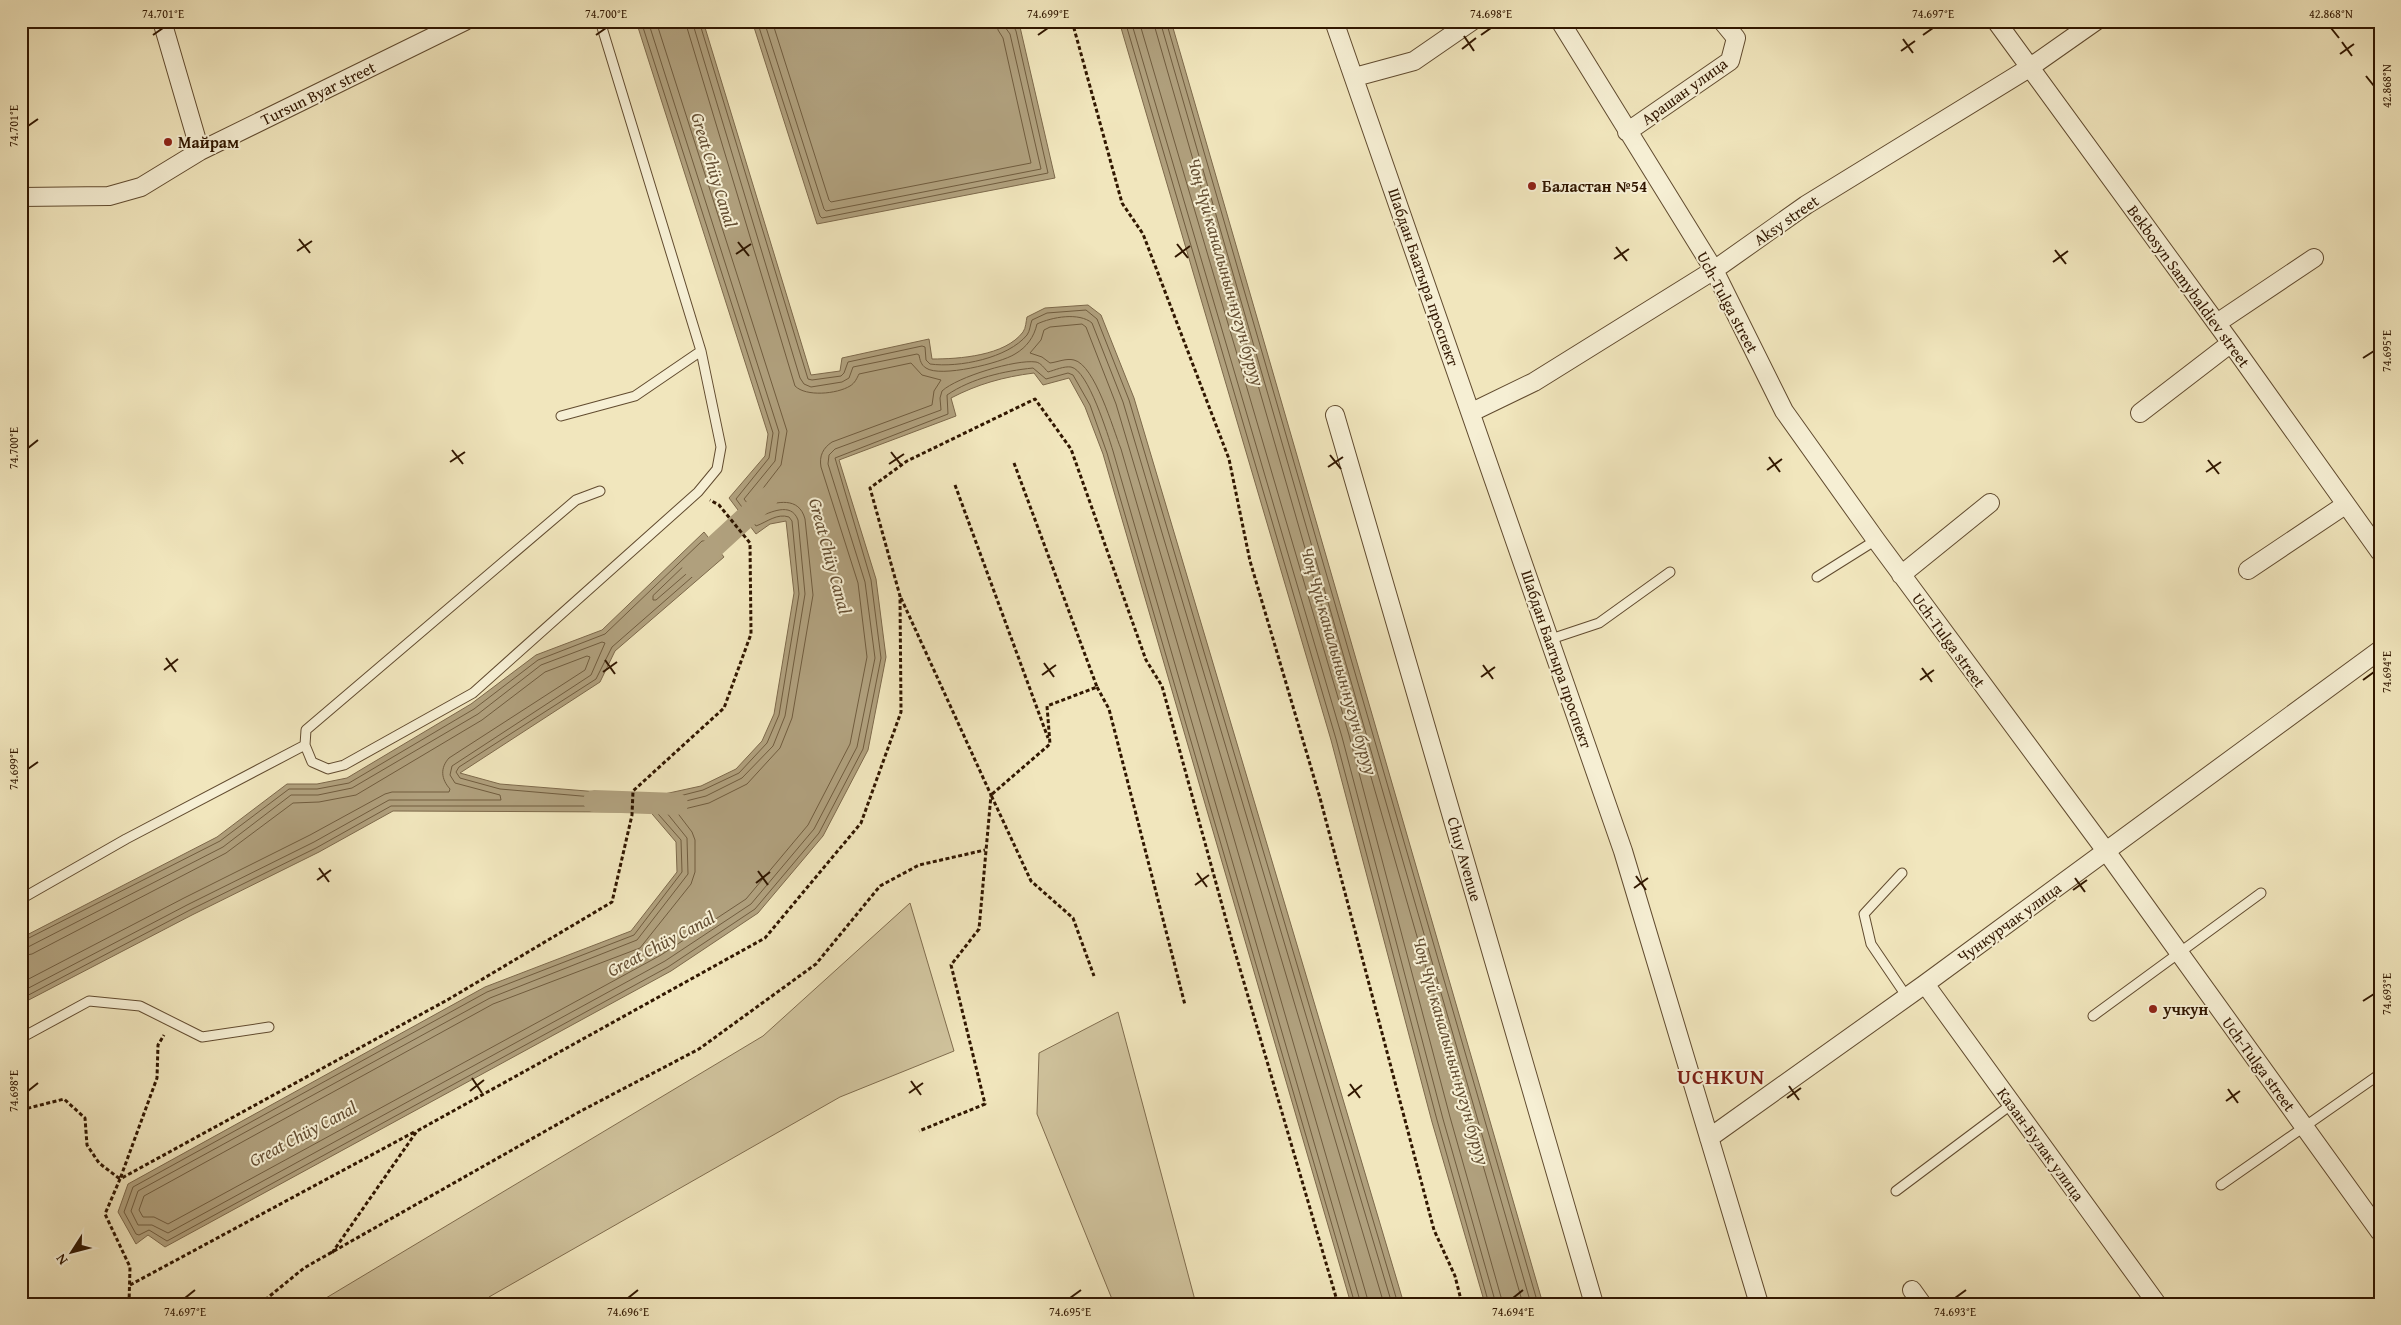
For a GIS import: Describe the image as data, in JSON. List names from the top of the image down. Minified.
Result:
{"streets":{"street":["Арашан улица","Tursun Byar street","Aksy street","Шабдан Баатыра проспект","Bekbosyn Samybaldiev street","Uch-Tulga street","Chuy Avenue","Чункурчак улица","Казан-Булак улица"]},"crossings":[["Арашан улица","Uch-Tulga street"],["Aksy street","Шабдан Баатыра проспект"],["Aksy street","Bekbosyn Samybaldiev street"],["Aksy street","Uch-Tulga street"],["Шабдан Баатыра проспект","Чункурчак улица"],["Uch-Tulga street","Чункурчак улица"],["Чункурчак улица","Казан-Булак улица"]],"districts":["UCHKUN"],"water":["Great Chüy Canal","Чоң Чүй каналынын нугун буруу"],"places":["Майрам","Баластан №54","учкун"],"north":"bottom left","coordinates":["74.701°E","74.700°E","74.699°E","74.698°E","74.697°E","42.868°N","74.695°E","74.694°E","74.693°E","74.696°E"]}
